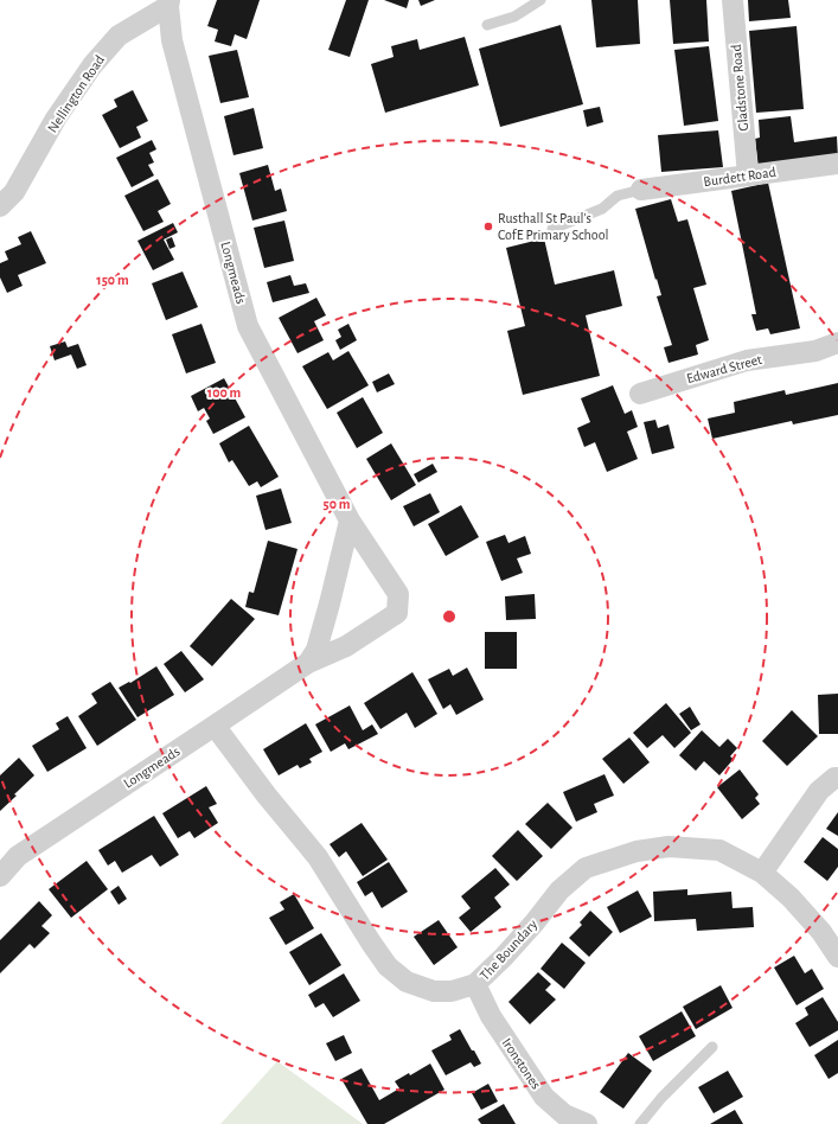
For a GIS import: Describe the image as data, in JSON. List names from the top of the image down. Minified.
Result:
{"streets":{"street":["Gladstone Road","Nellington Road","Burdett Road","Longmeads","Edward Street","The Boundary","Ironstones"]},"crossings":[["Gladstone Road","Burdett Road"],["Nellington Road","Longmeads"],["Longmeads","The Boundary"],["The Boundary","Ironstones"]],"places":["Rusthall St Paul's CofE Primary School"],"rings":["150 m","100 m","50 m"]}
